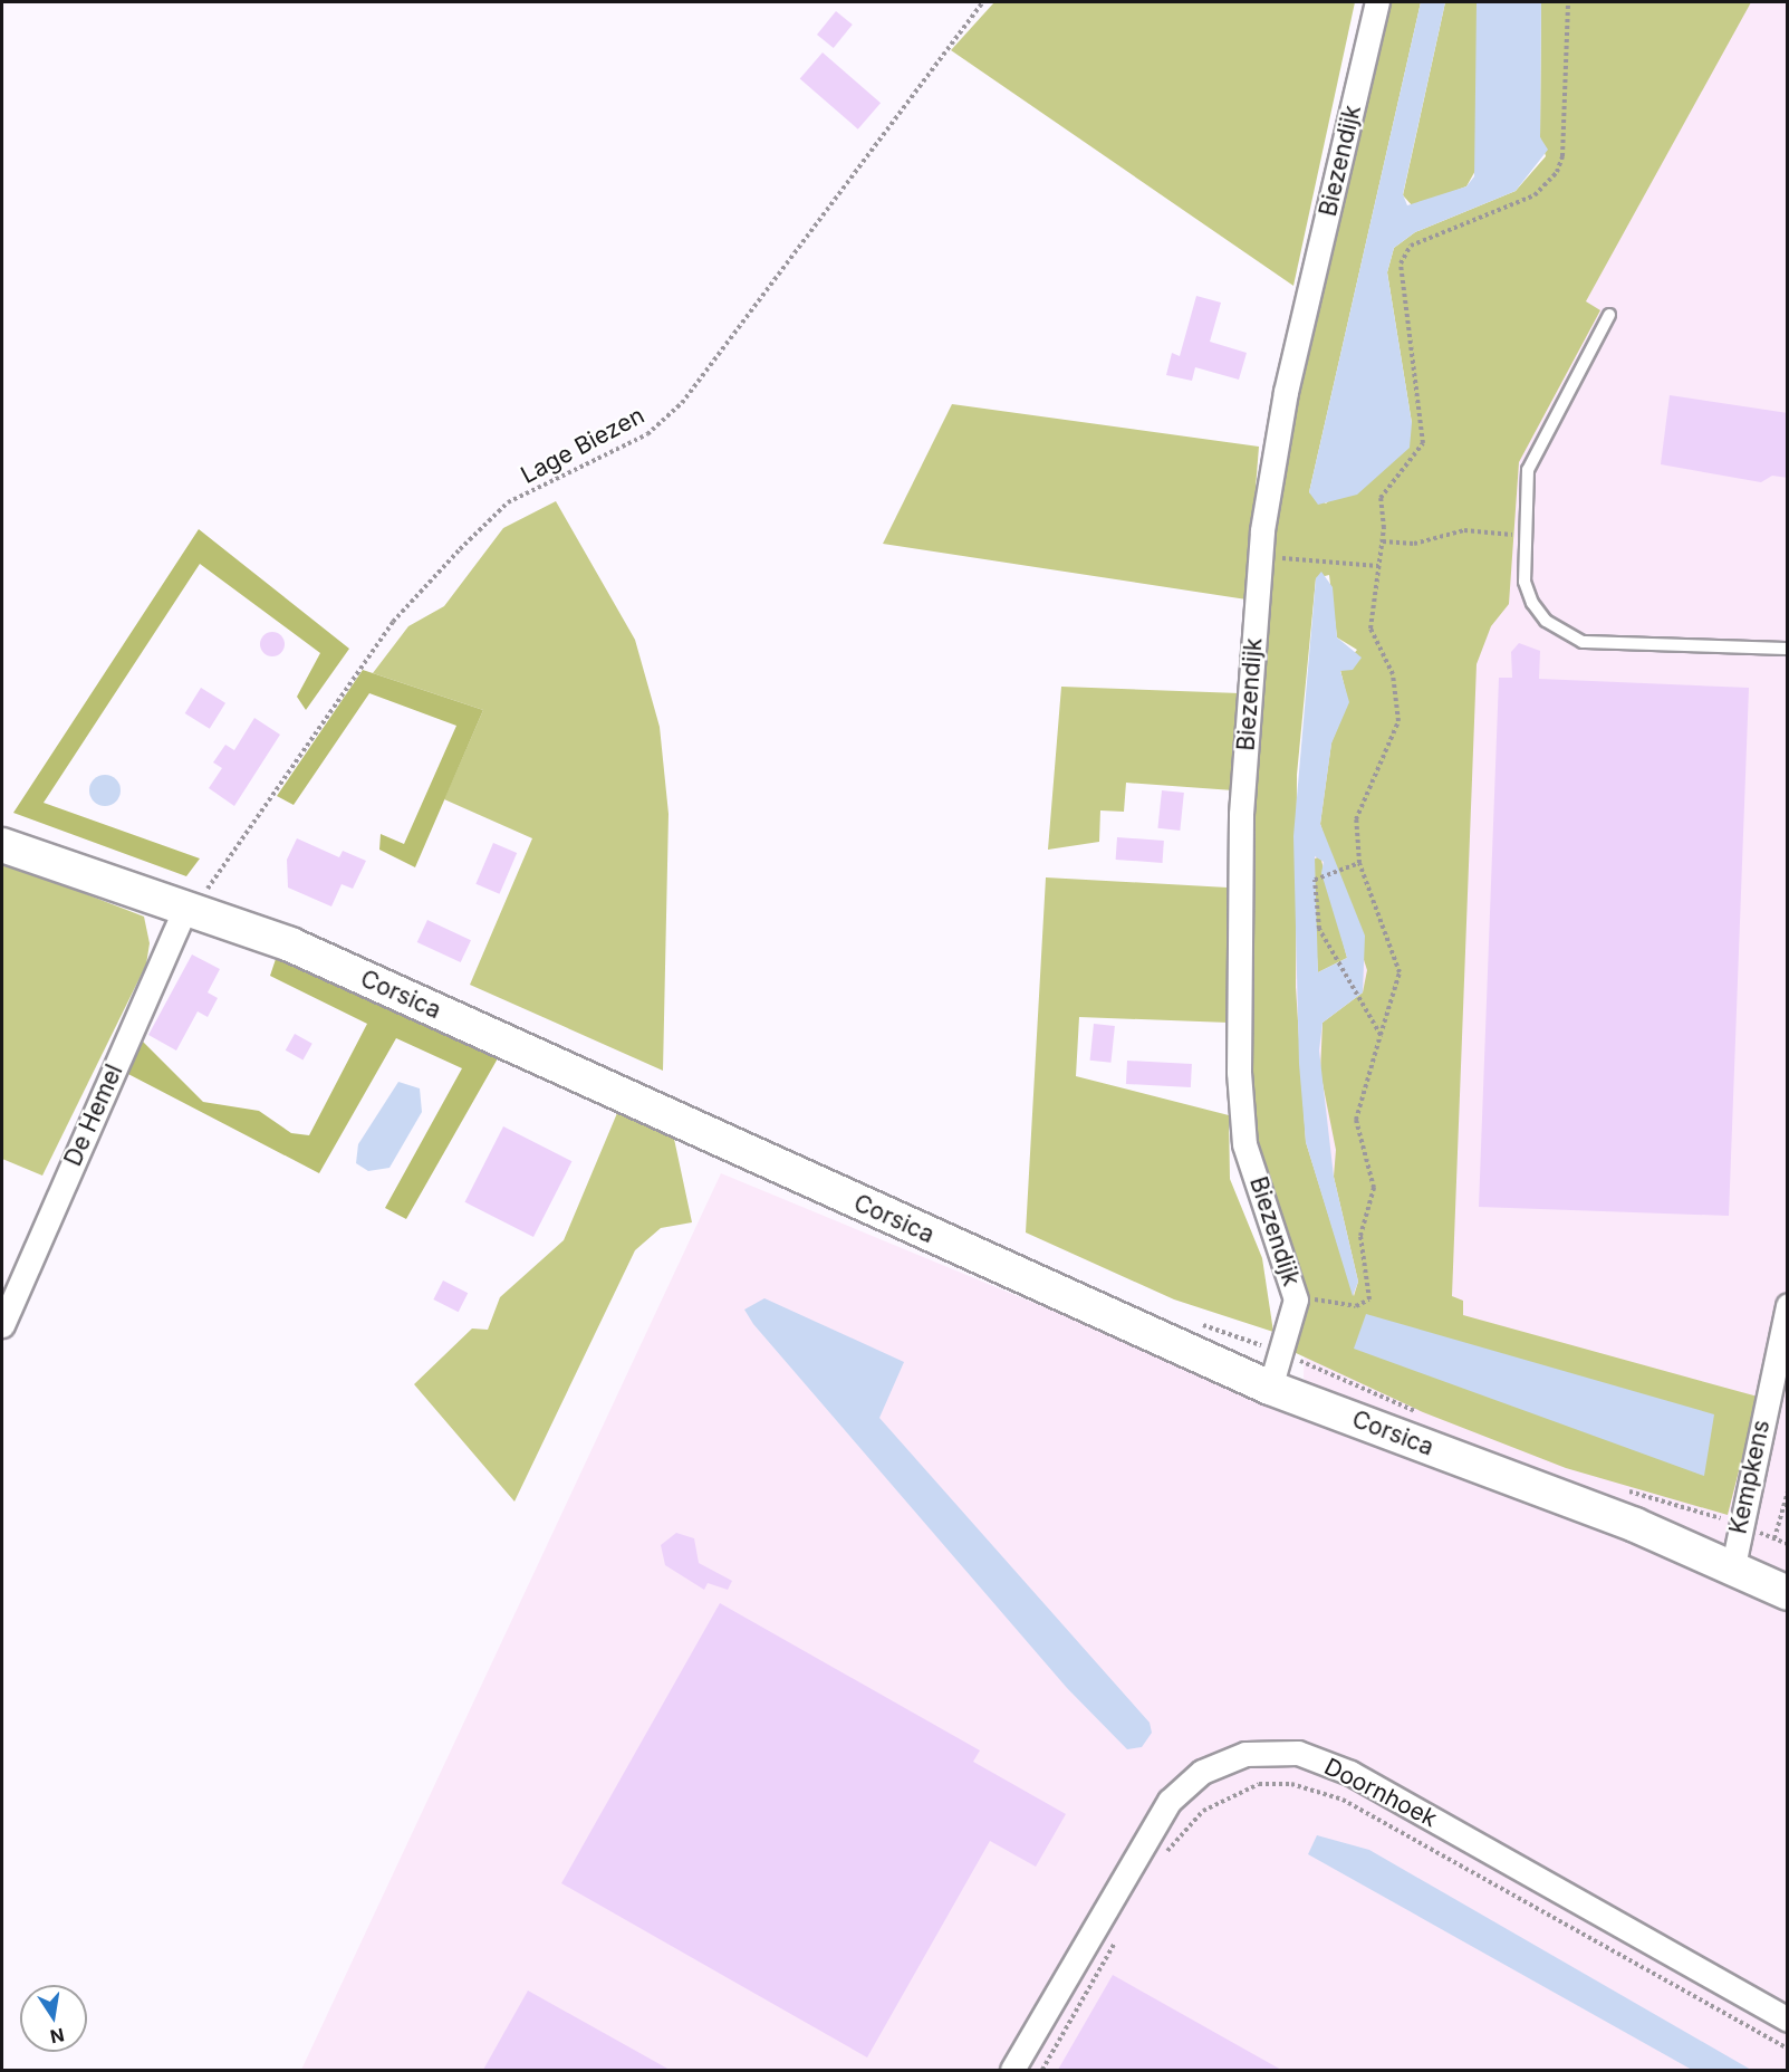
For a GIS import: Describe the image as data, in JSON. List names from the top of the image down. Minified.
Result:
{"streets":{"street":["Biezendijk","Corsica","De Hemel","Kempkens","Doornhoek"],"path":["Lage Biezen"]},"crossings":[["Biezendijk","Corsica"],["Lage Biezen","Corsica"],["Lage Biezen","De Hemel"],["Corsica","De Hemel"],["Corsica","Kempkens"]],"north":"bottom"}
